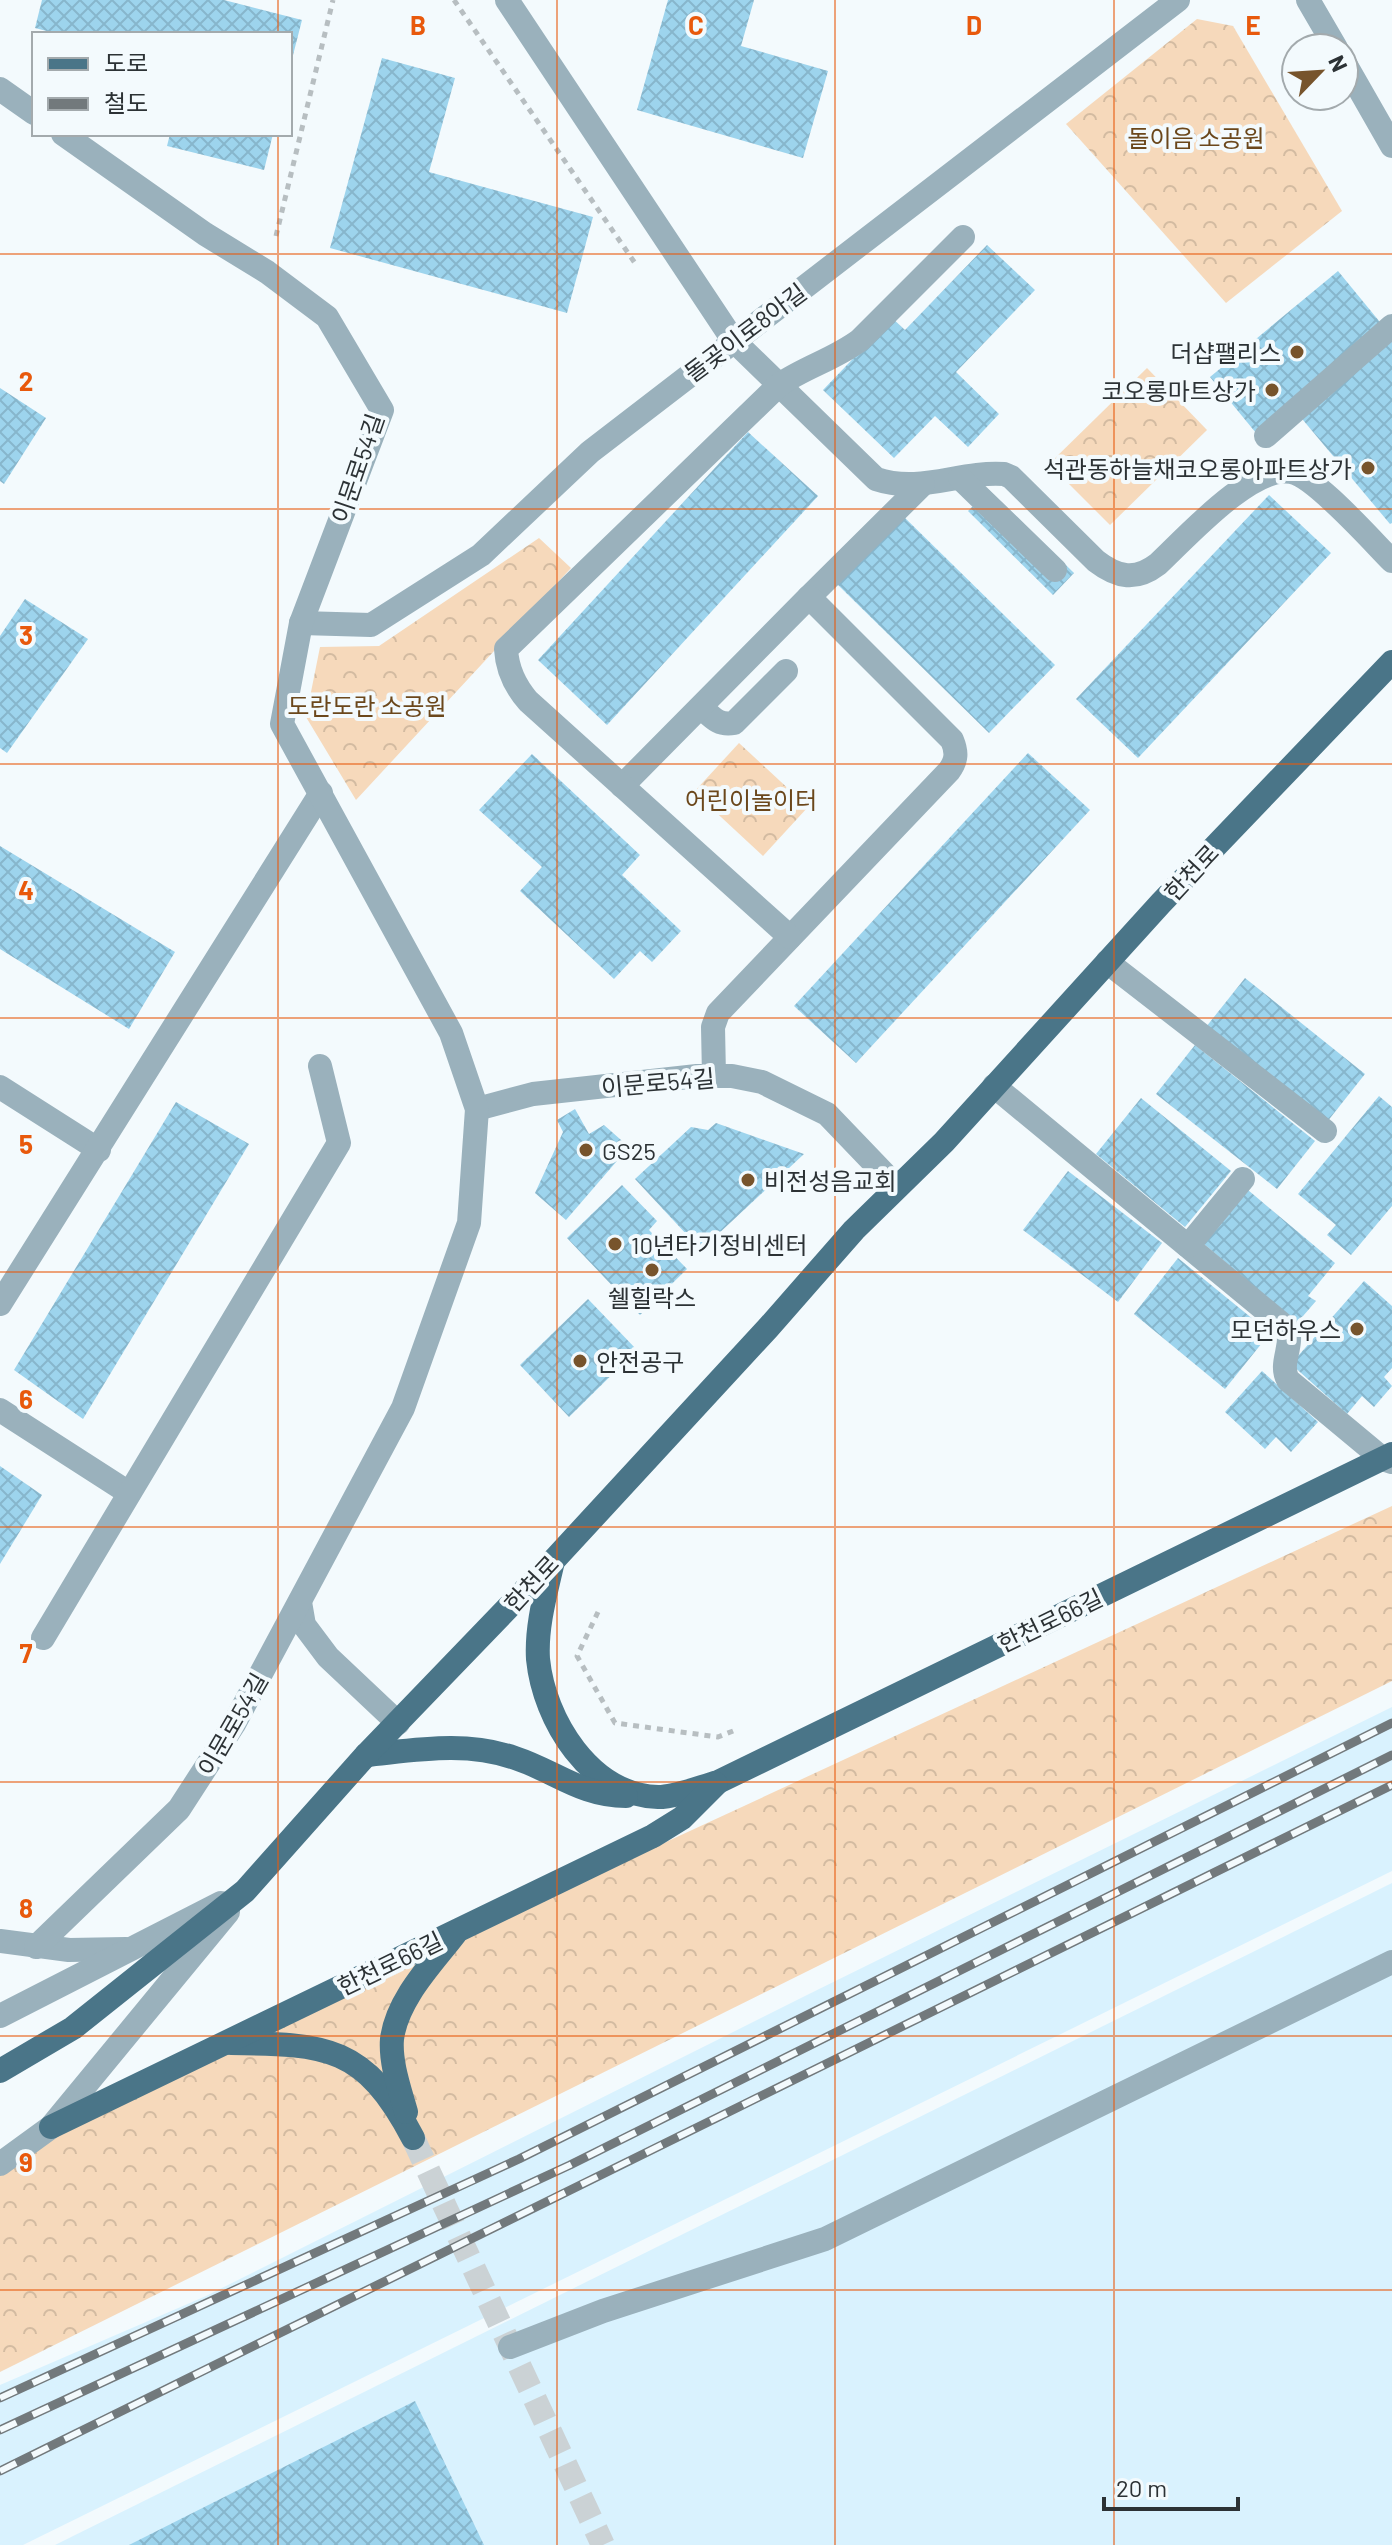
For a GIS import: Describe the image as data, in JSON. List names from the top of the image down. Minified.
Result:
{"streets":{"main road":["한천로","한천로66길"],"street":["돌곶이로8아길","이문로54길"]},"crossings":[["돌곶이로8아길","이문로54길"],["이문로54길","한천로"],["한천로","한천로66길"]],"parks":["돌이음 소공원","도란도란 소공원","어린이놀이터"],"places":["더샵팰리스","코오롱마트상가","석관동하늘채코오롱아파트상가","GS25","비전성음교회","10년타기정비센터","쉘힐락스","모던하우스","안전공구"],"legend":["도로","철도"],"scale_bar":"20 m","north":"top right","grid":{"columns":["B","C","D","E"],"rows":["2","3","4","5","6","7","8","9"]}}
